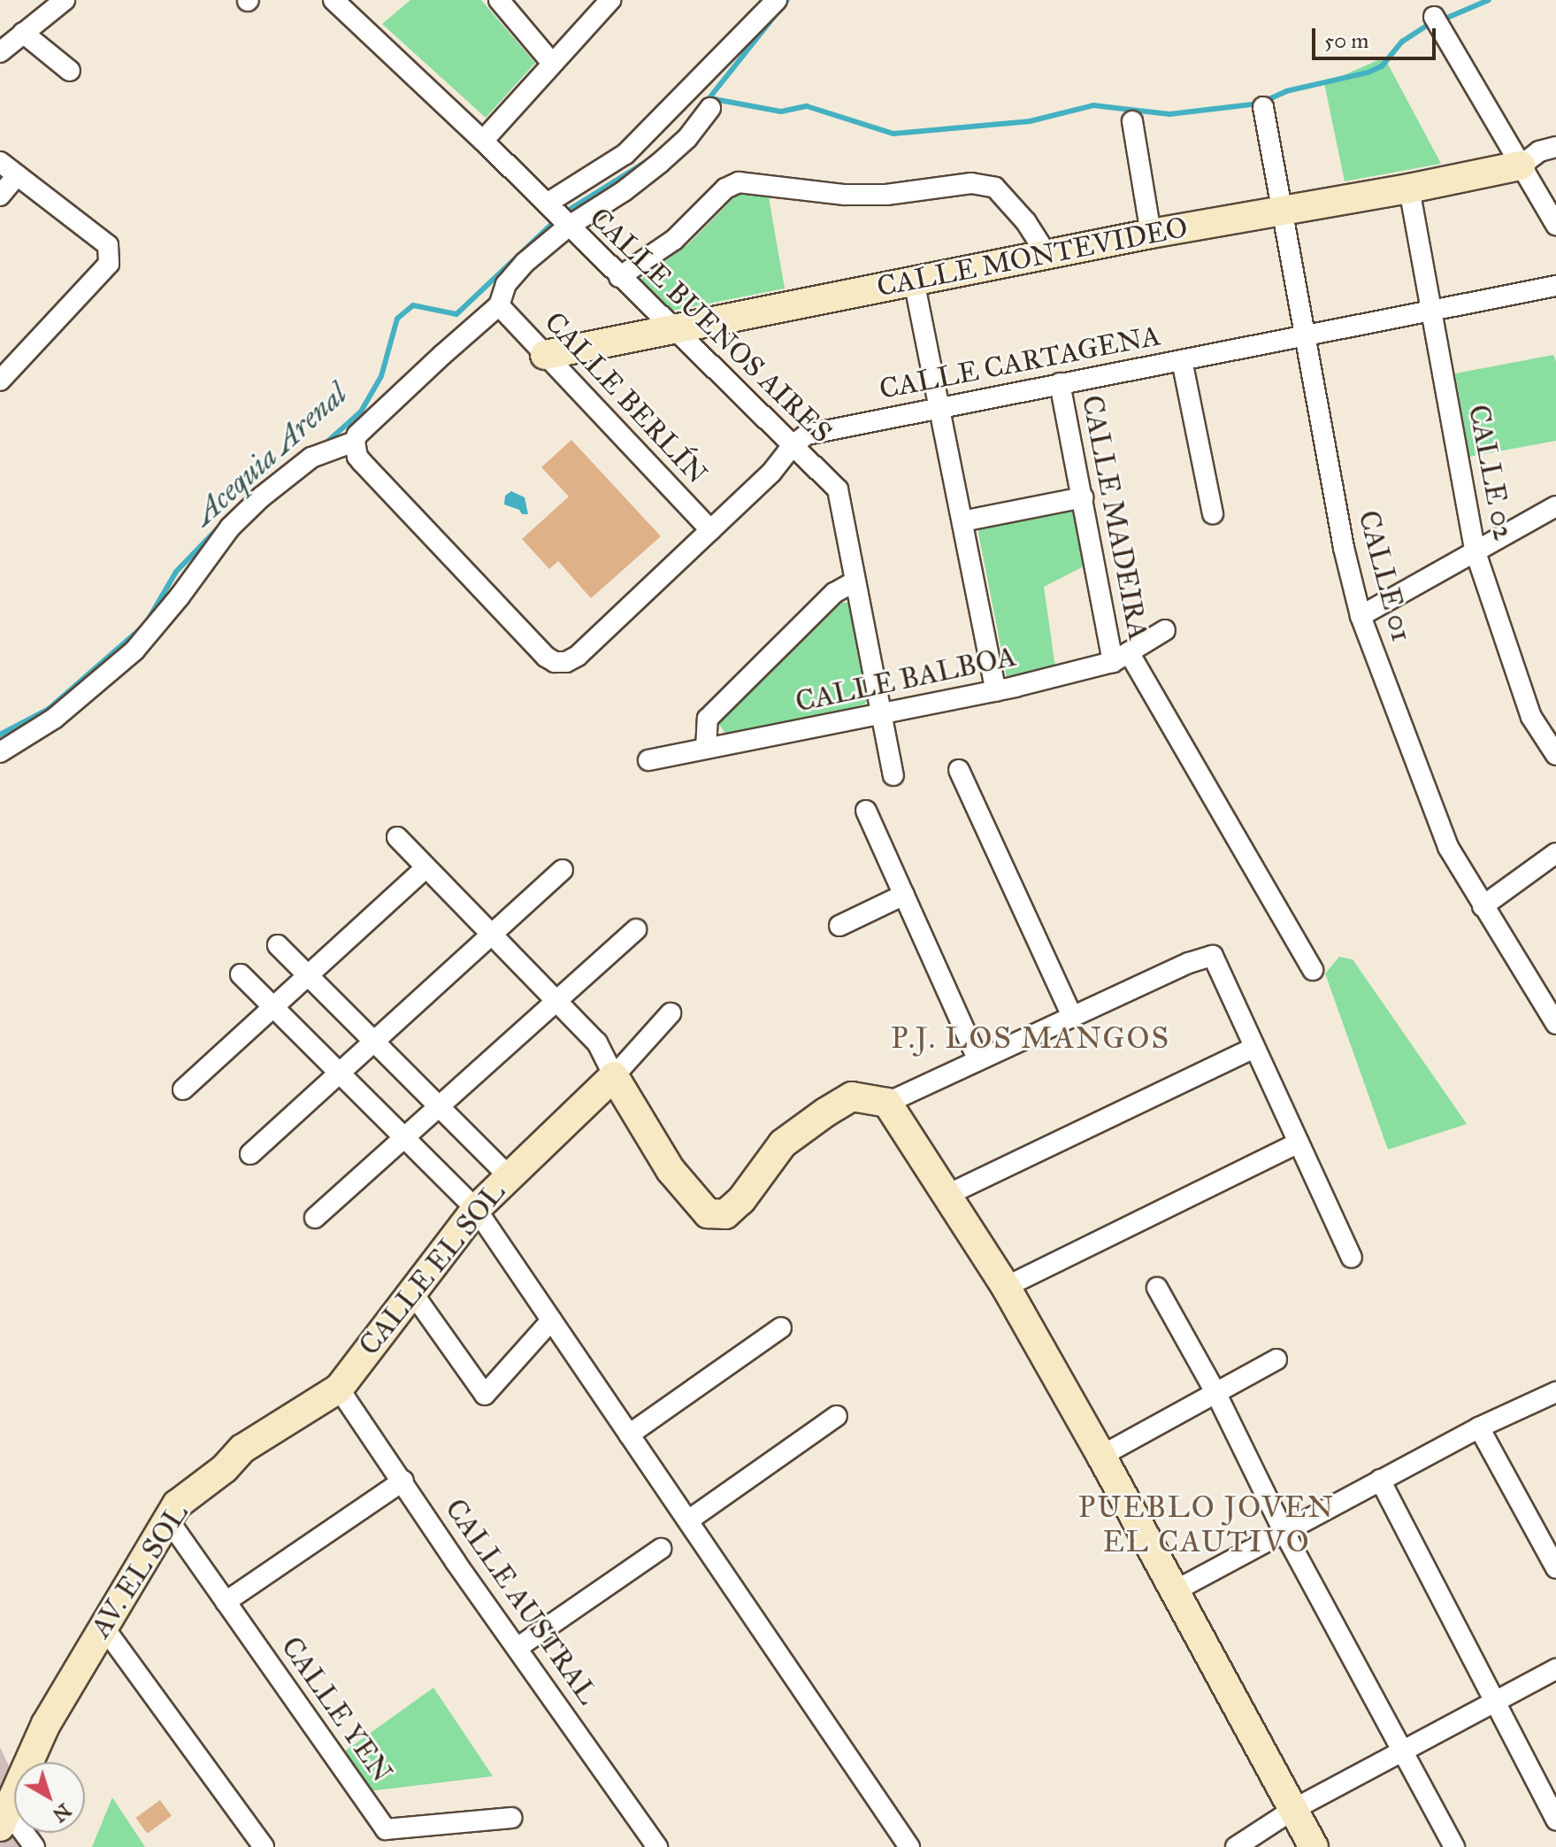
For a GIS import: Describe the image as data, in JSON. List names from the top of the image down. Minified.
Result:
{"streets":{"street":["CALLE MONTEVIDEO","CALLE BUENOS AIRES","CALLE CARTAGENA","CALLE BERLÍN","CALLE 02","CALLE MADEIRA","CALLE 01","CALLE BALBOA","CALLE EL SOL","AV. EL SOL","CALLE AUSTRAL","CALLE YEN"]},"crossings":[["CALLE MONTEVIDEO","CALLE BUENOS AIRES"],["CALLE MONTEVIDEO","CALLE BERLÍN"],["CALLE MONTEVIDEO","CALLE 02"],["CALLE MONTEVIDEO","CALLE 01"],["CALLE BUENOS AIRES","CALLE CARTAGENA"],["CALLE BUENOS AIRES","CALLE BALBOA"],["CALLE CARTAGENA","CALLE BERLÍN"],["CALLE CARTAGENA","CALLE 02"],["CALLE CARTAGENA","CALLE MADEIRA"],["CALLE CARTAGENA","CALLE 01"],["CALLE MADEIRA","CALLE BALBOA"],["CALLE EL SOL","AV. EL SOL"],["CALLE EL SOL","CALLE AUSTRAL"],["AV. EL SOL","CALLE YEN"]],"districts":["P.J. LOS MANGOS","PUEBLO JOVEN EL CAUTIVO"],"water":["Acequia Arenal"],"scale_bar":"50 m","north":"bottom right"}
